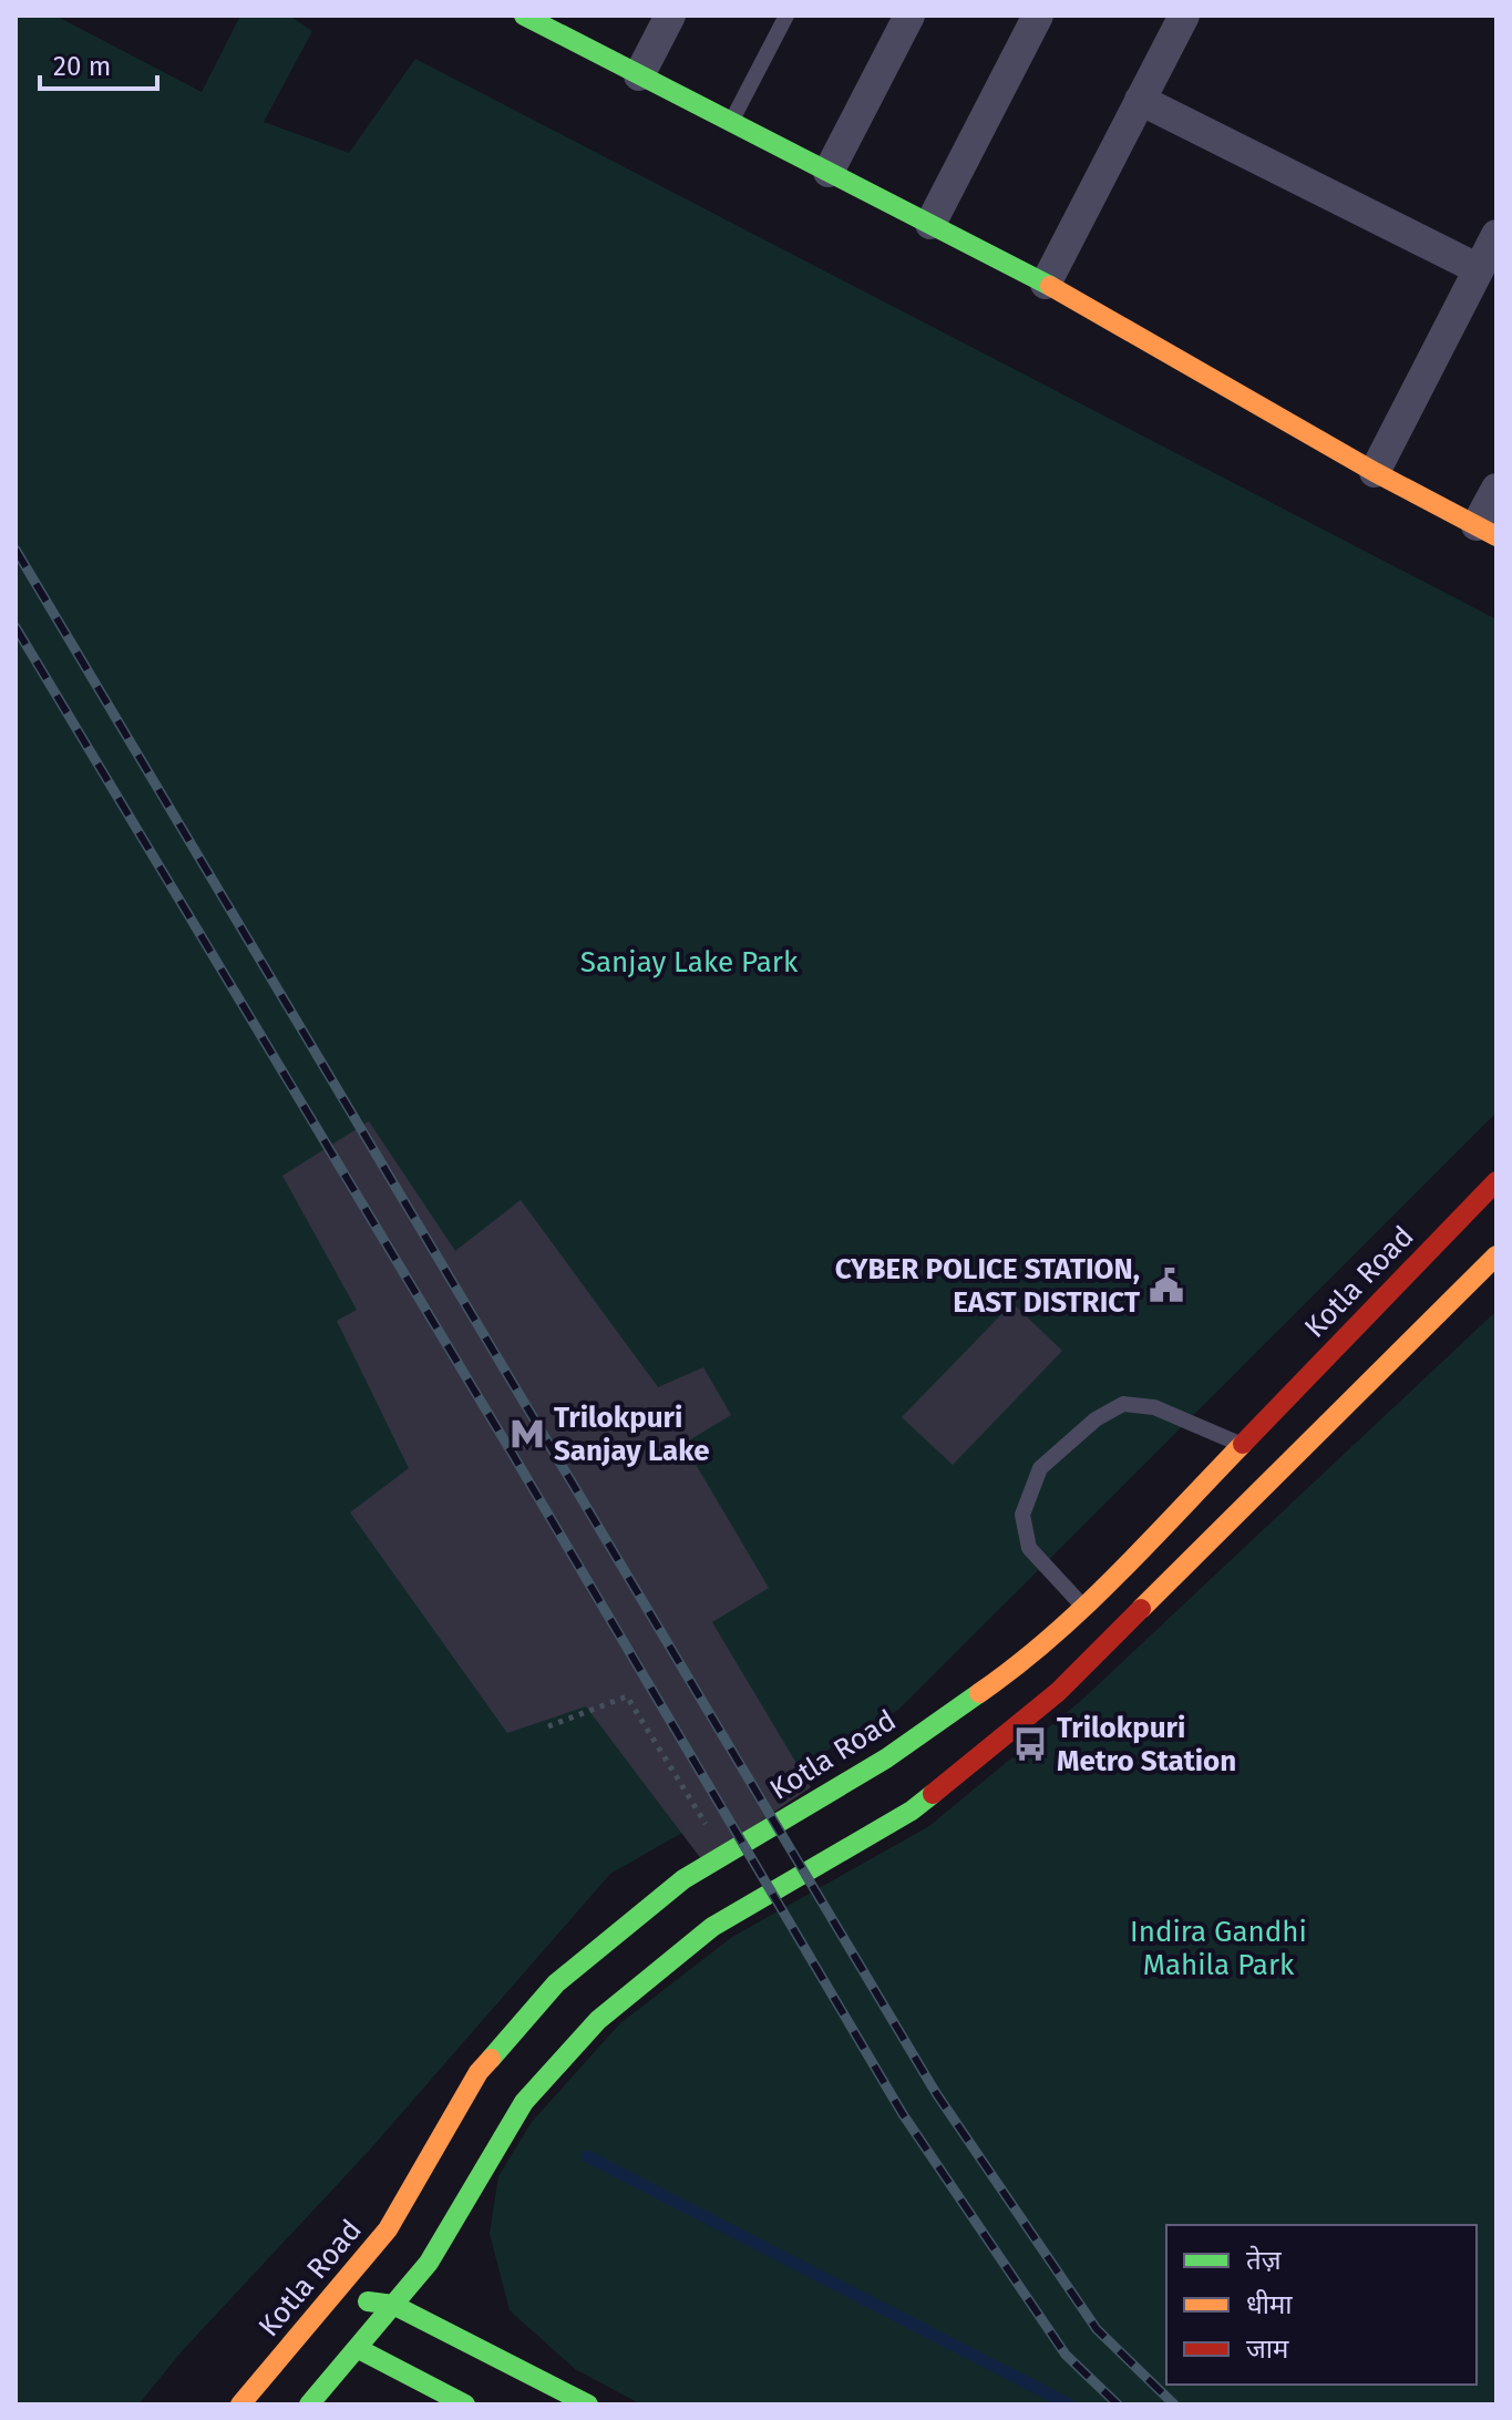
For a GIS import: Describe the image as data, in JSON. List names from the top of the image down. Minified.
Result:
{"streets":{"main road":["Kotla Road"]},"parks":["Sanjay Lake Park","Indira Gandhi Mahila Park"],"places":{"public building":["CYBER POLICE STATION, EAST DISTRICT"],"metro station":["Trilokpuri Sanjay Lake"],"bus stop":["Trilokpuri Metro Station"]},"legend":["तेज़","धीमा","जाम"],"scale_bar":"20 m"}
